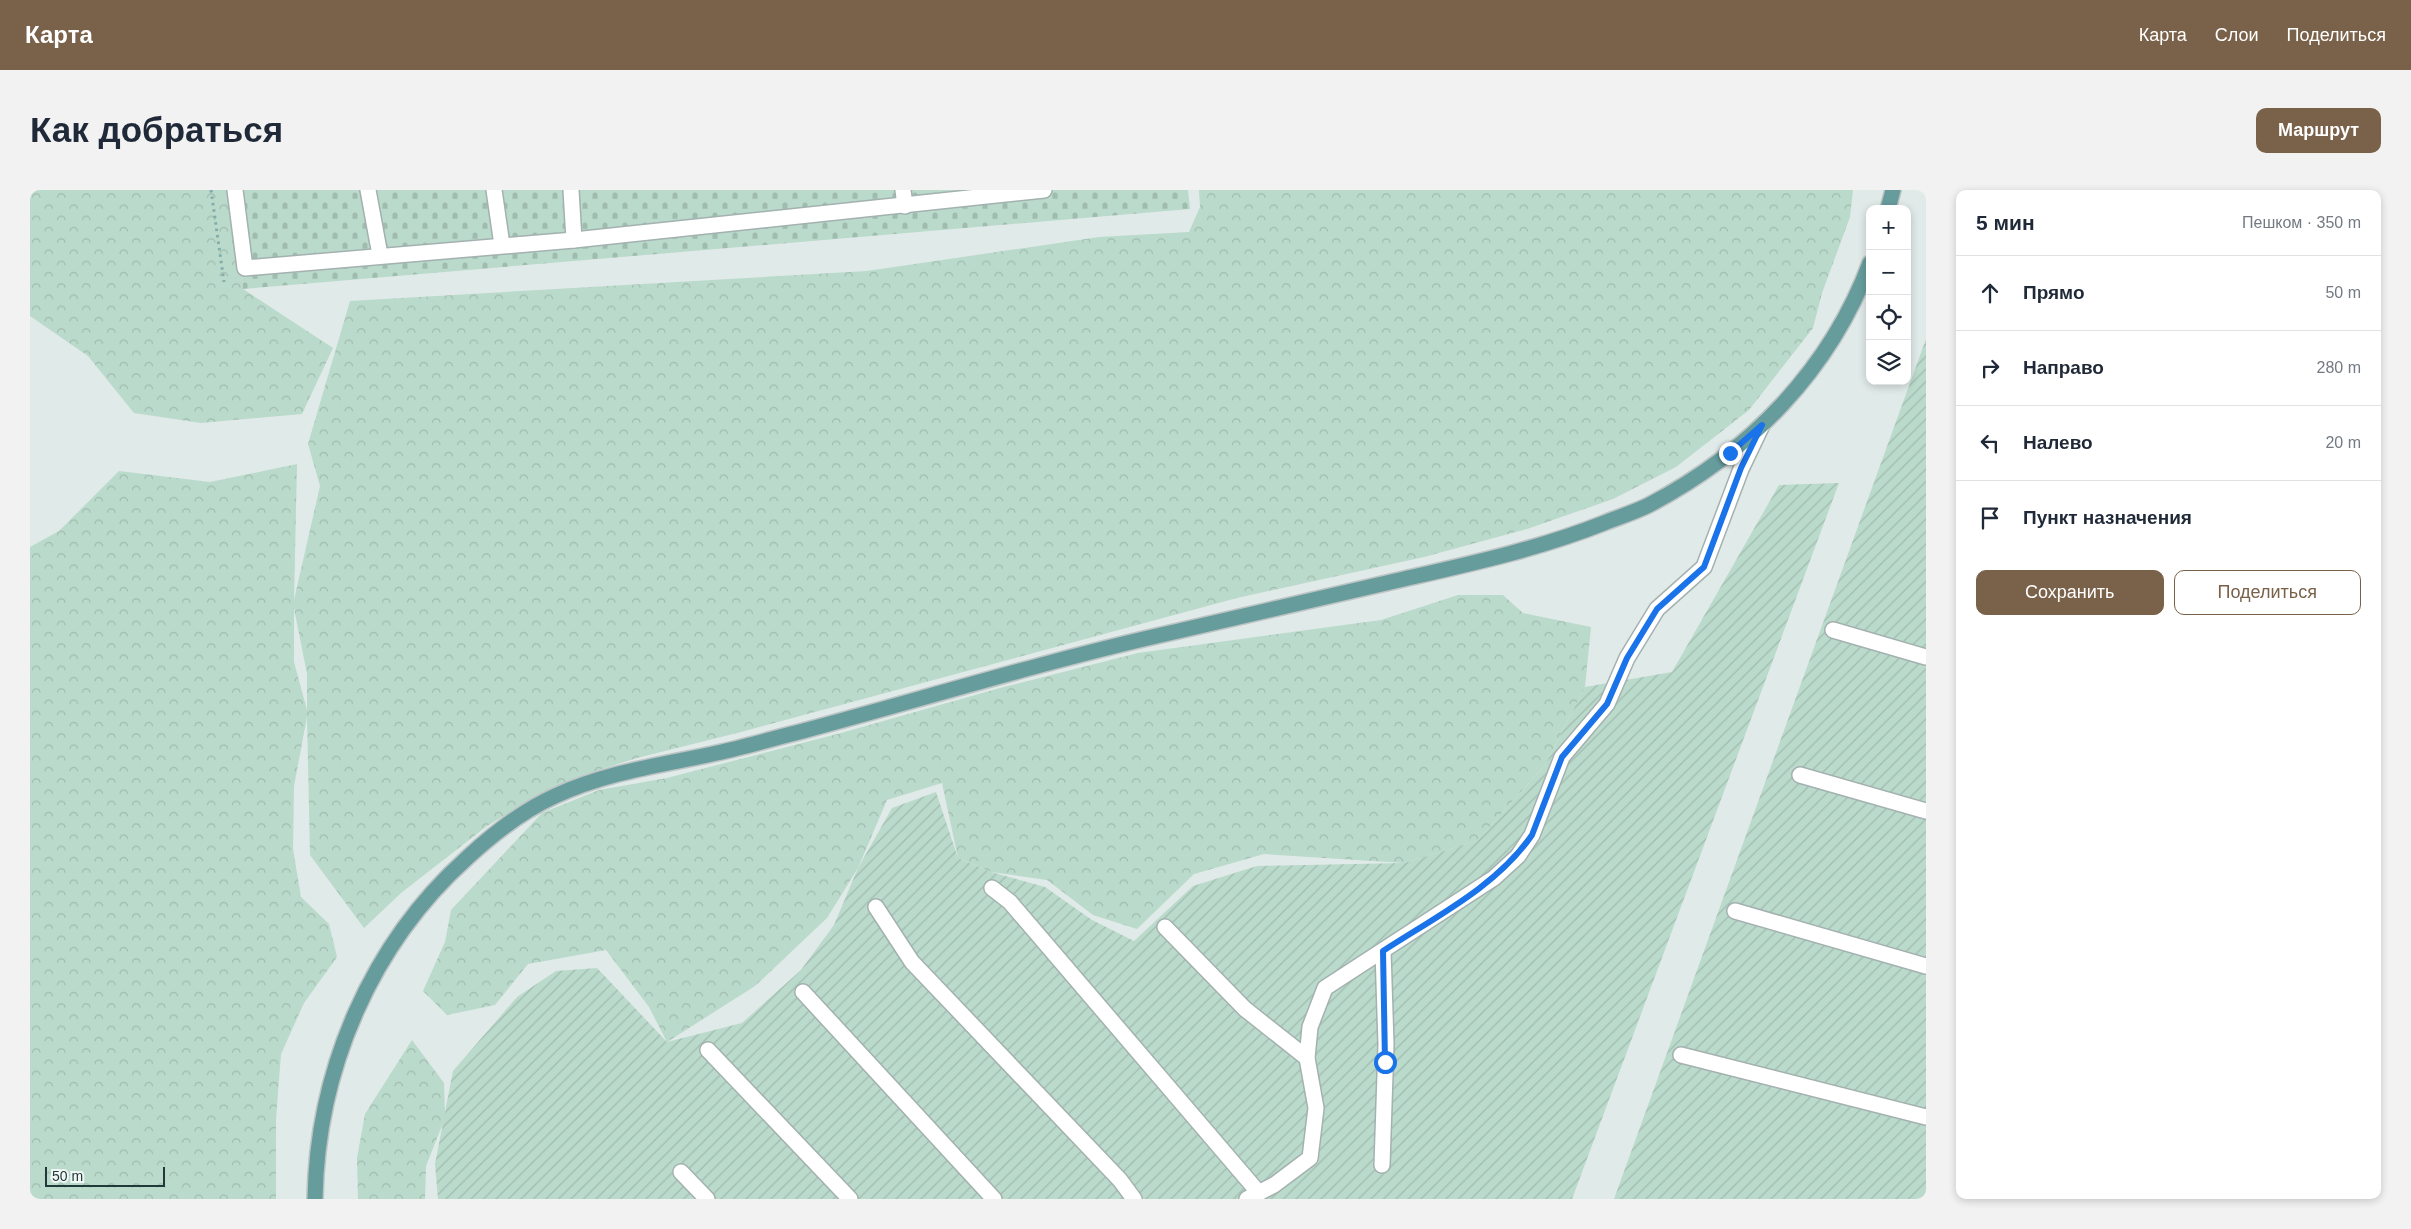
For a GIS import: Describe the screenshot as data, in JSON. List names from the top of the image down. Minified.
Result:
{"scale_bar":"50 m","page":{"header":"Карта","nav":["Карта","Слои","Поделиться"],"buttons":["Маршрут",["Сохранить","Поделиться"]],"title":"Как добраться","heading":["5 мин","Пешком · 350 m"],"map_buttons":["+","−"],"list":[["Прямо","50 m"],["Направо","280 m"],["Налево","20 m"],"Пункт назначения"],"scale":"50 m"}}
